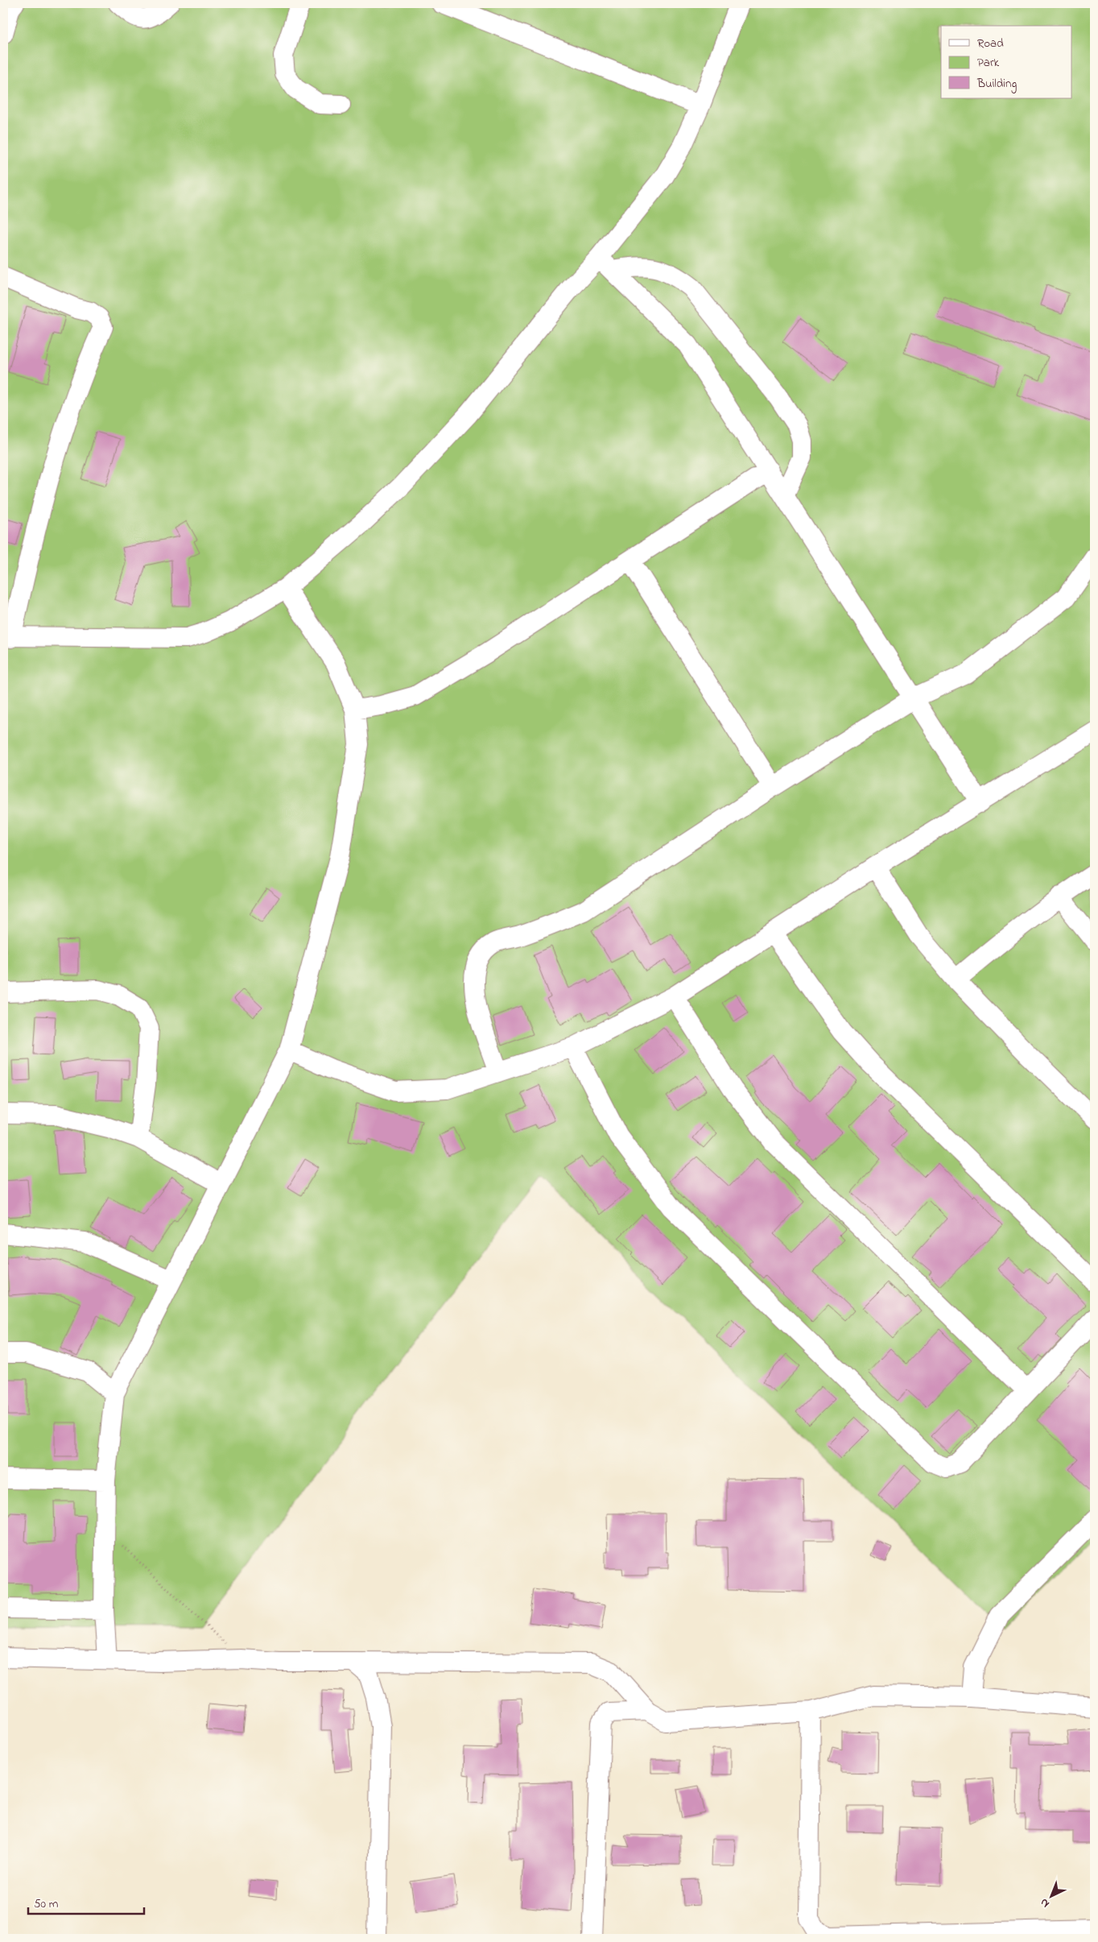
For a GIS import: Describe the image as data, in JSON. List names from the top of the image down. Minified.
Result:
{"legend":["Road","Park","Building"],"scale_bar":"50 m","north":"bottom left"}
